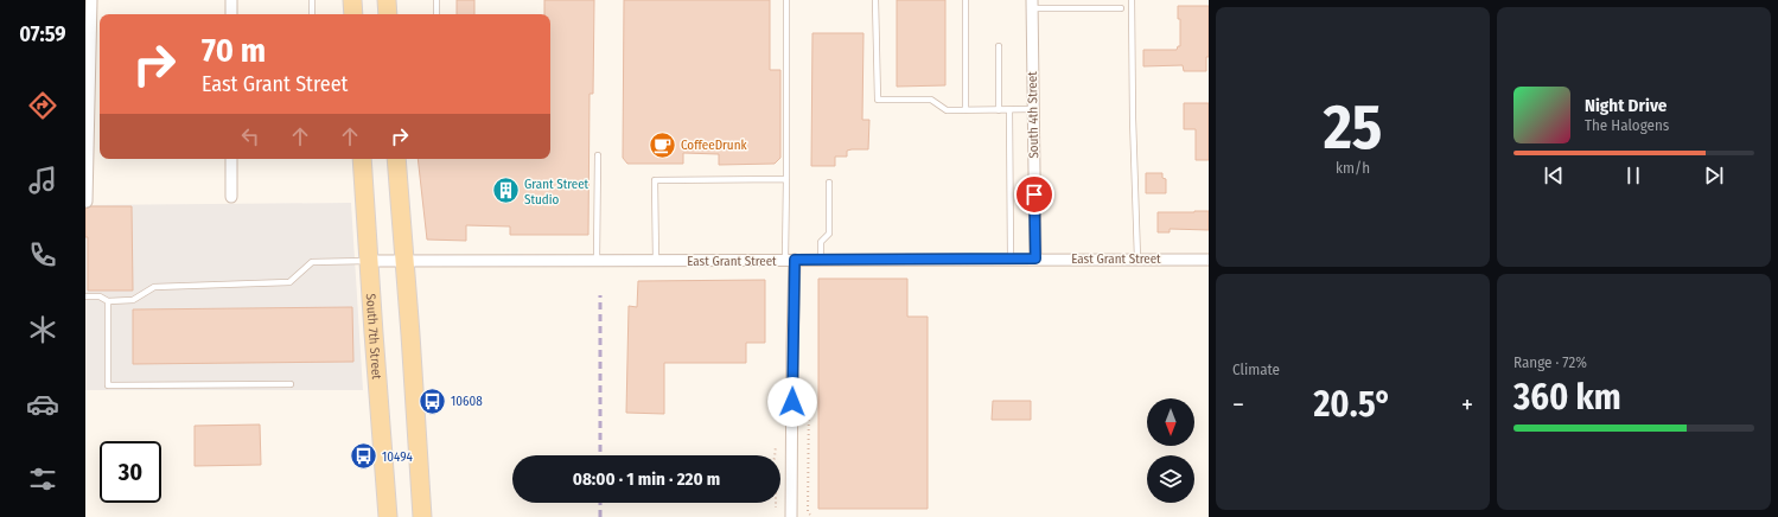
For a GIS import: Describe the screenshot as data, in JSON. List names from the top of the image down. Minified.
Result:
{"streets":{"main road":["South 7th Street"],"street":["South 4th Street","East Grant Street"]},"crossings":[["South 4th Street","East Grant Street"],["East Grant Street","South 7th Street"]],"places":{"cafe":["CoffeeDrunk"],"building":["Grant Street Studio"],"bus stop":["10608","10494"]},"north":"bottom","page":{"tabs":"07:59","tile":[["25","km/h"],"Climate",["Range · 72%","360 km"]],"turn":["70 m","East Grant Street"],"song":["Night Drive","The Halogens"],"heat":["−","20.5°","+"],"limit":"30","trip":"08:00 · 1 min · 220 m"}}
